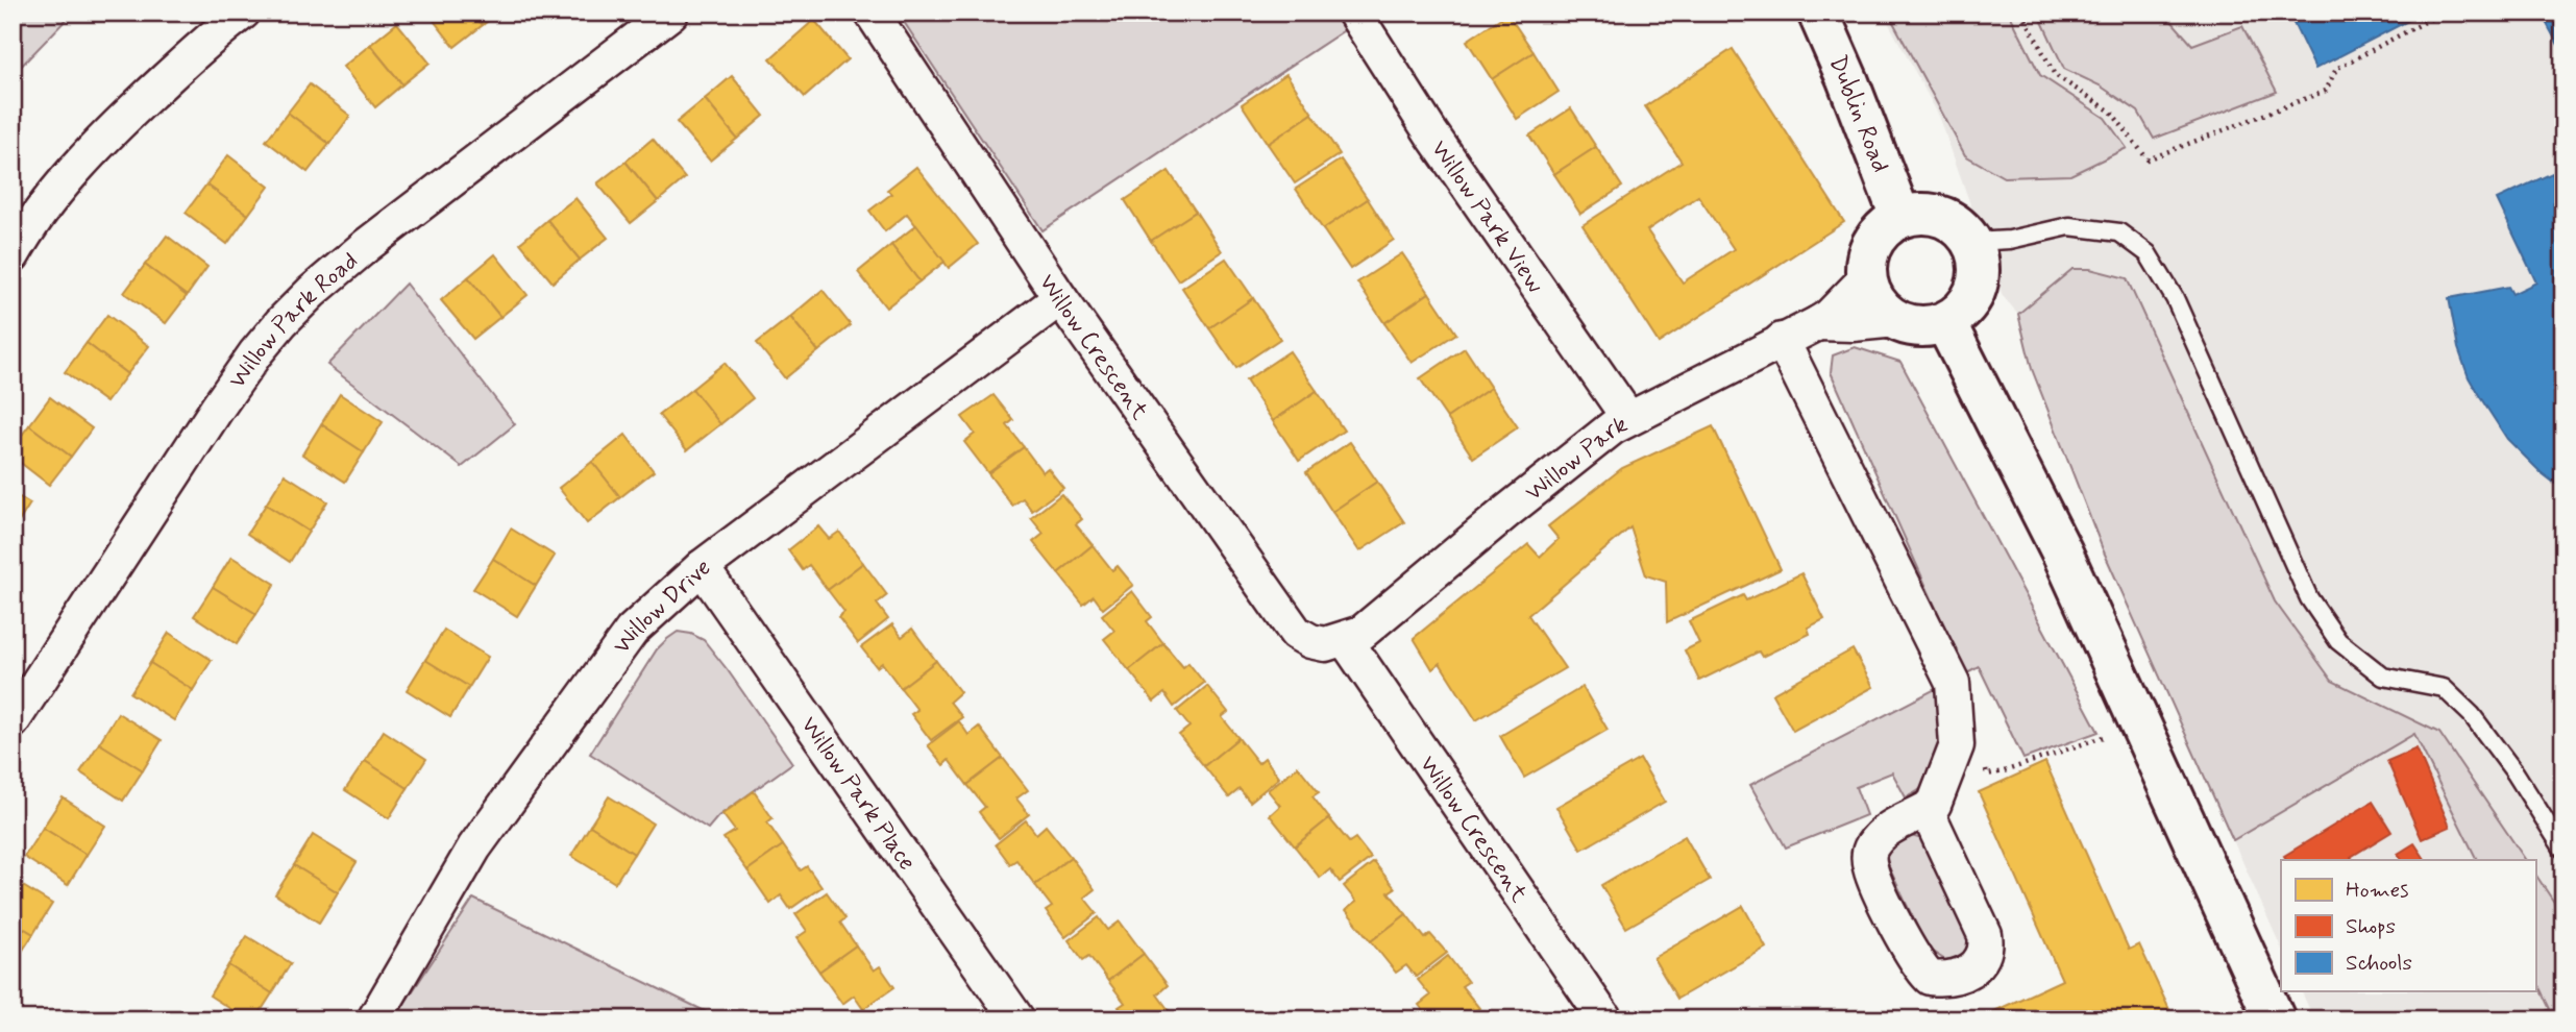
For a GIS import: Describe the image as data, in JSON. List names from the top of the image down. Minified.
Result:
{"streets":{"main road":["Dublin Road"],"street":["Willow Park View","Willow Park Road","Willow Crescent","Willow Park","Willow Drive","Willow Park Place"]},"crossings":[["Willow Park View","Willow Park"],["Willow Crescent","Willow Park"],["Willow Crescent","Willow Drive"],["Willow Drive","Willow Park Place"]],"legend":["Homes","Shops","Schools"]}
